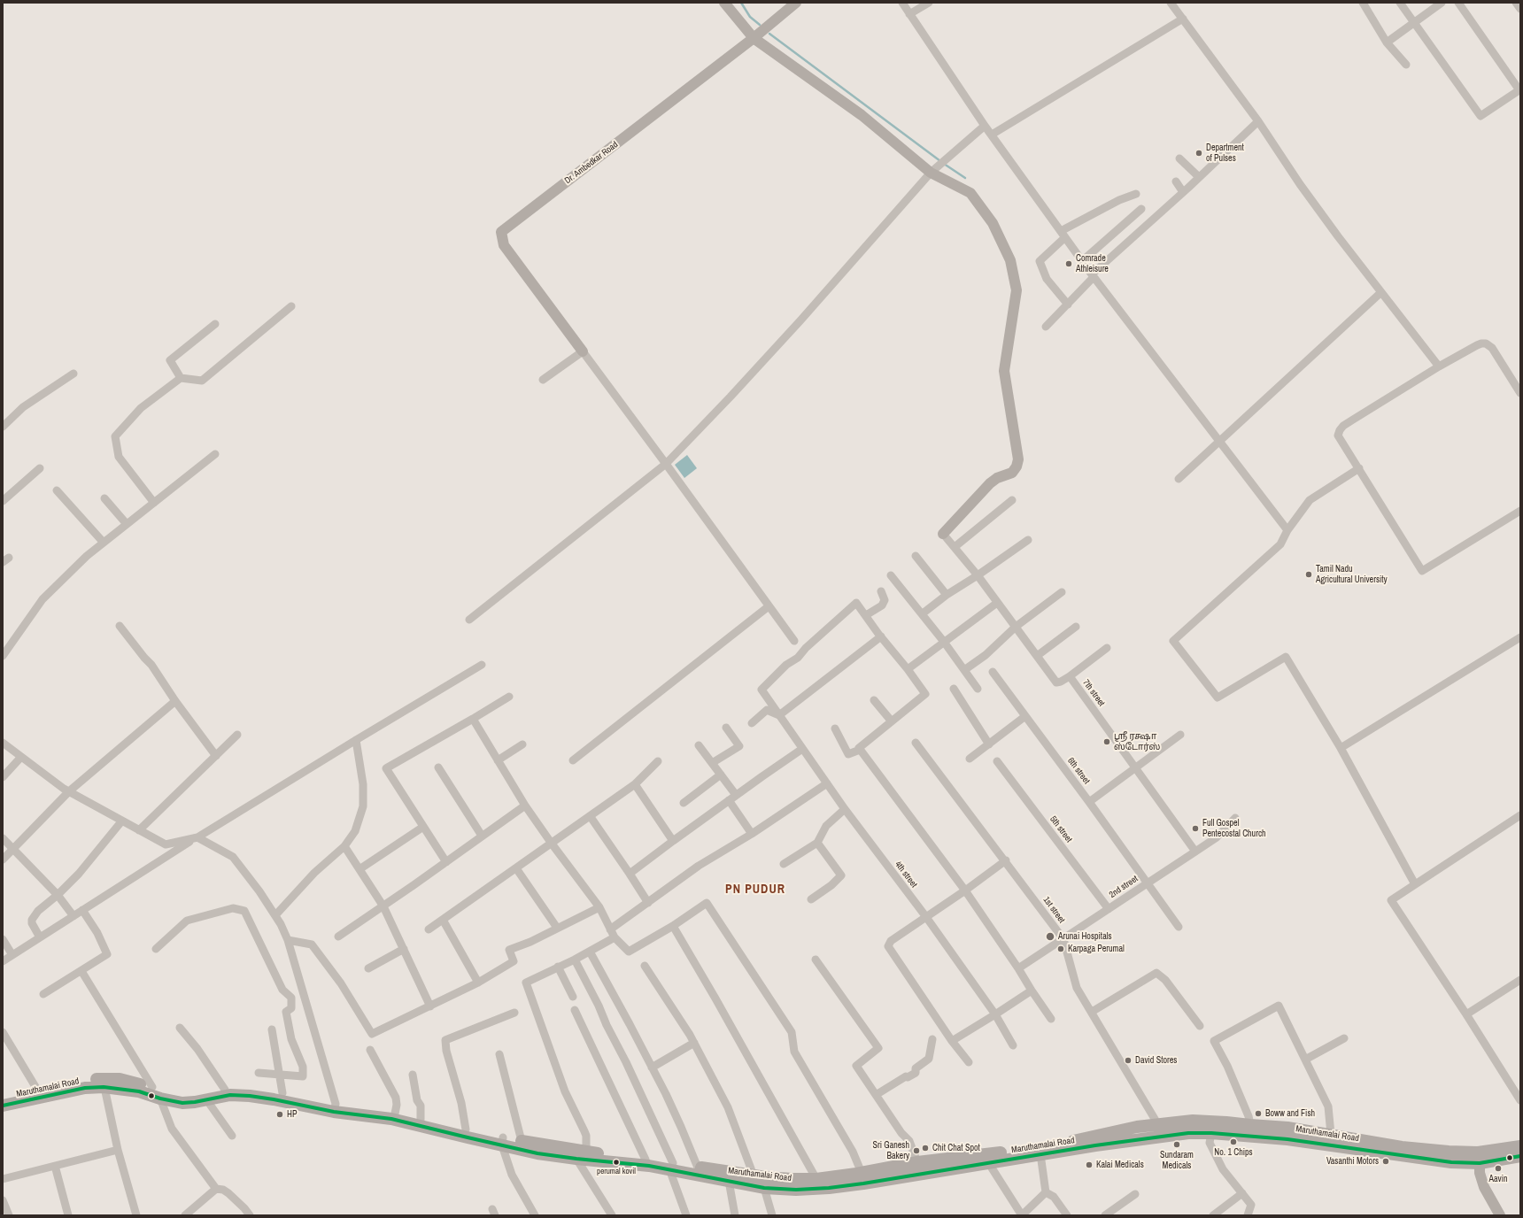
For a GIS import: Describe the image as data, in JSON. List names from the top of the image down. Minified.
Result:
{"streets":{"main road":["Maruthamalai Road"],"street":["Dr. Ambedkar Road","7th street","6th street","5th street","4th street","2nd street","1st street"]},"crossings":[["7th street","2nd street"],["6th street","2nd street"],["5th street","2nd street"],["2nd street","1st street"],["1st street","Maruthamalai Road"]],"districts":["PN PUDUR"],"places":["Department of Pulses","Comrade Athleisure","Tamil Nadu Agricultural University","ஶ்ரீ ரக்ஷா ஸ்டோர்ஸ்","Full Gospel Pentecostal Church","Arunai Hospitals","Karpaga Perumal","David Stores","Boww and Fish","HP","No. 1 Chips","Sundaram Medicals","Chit Chat Spot","Sri Ganesh Bakery","Vasanthi Motors","perumal kovil","Kalai Medicals","Aavin"]}
